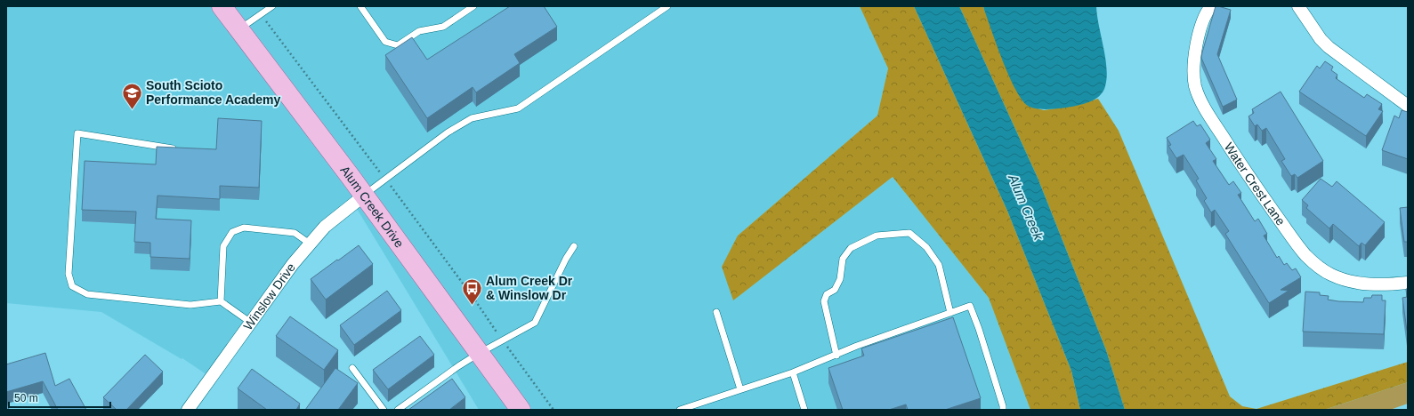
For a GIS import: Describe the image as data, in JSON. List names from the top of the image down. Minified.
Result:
{"streets":{"main road":["Alum Creek Drive"],"street":["Water Crest Lane","Winslow Drive"]},"crossings":[["Alum Creek Drive","Winslow Drive"]],"water":["Alum Creek"],"places":{"school or university":["South Scioto Performance Academy"],"bus stop":["Alum Creek Dr & Winslow Dr"]},"scale_bar":"50 m"}
